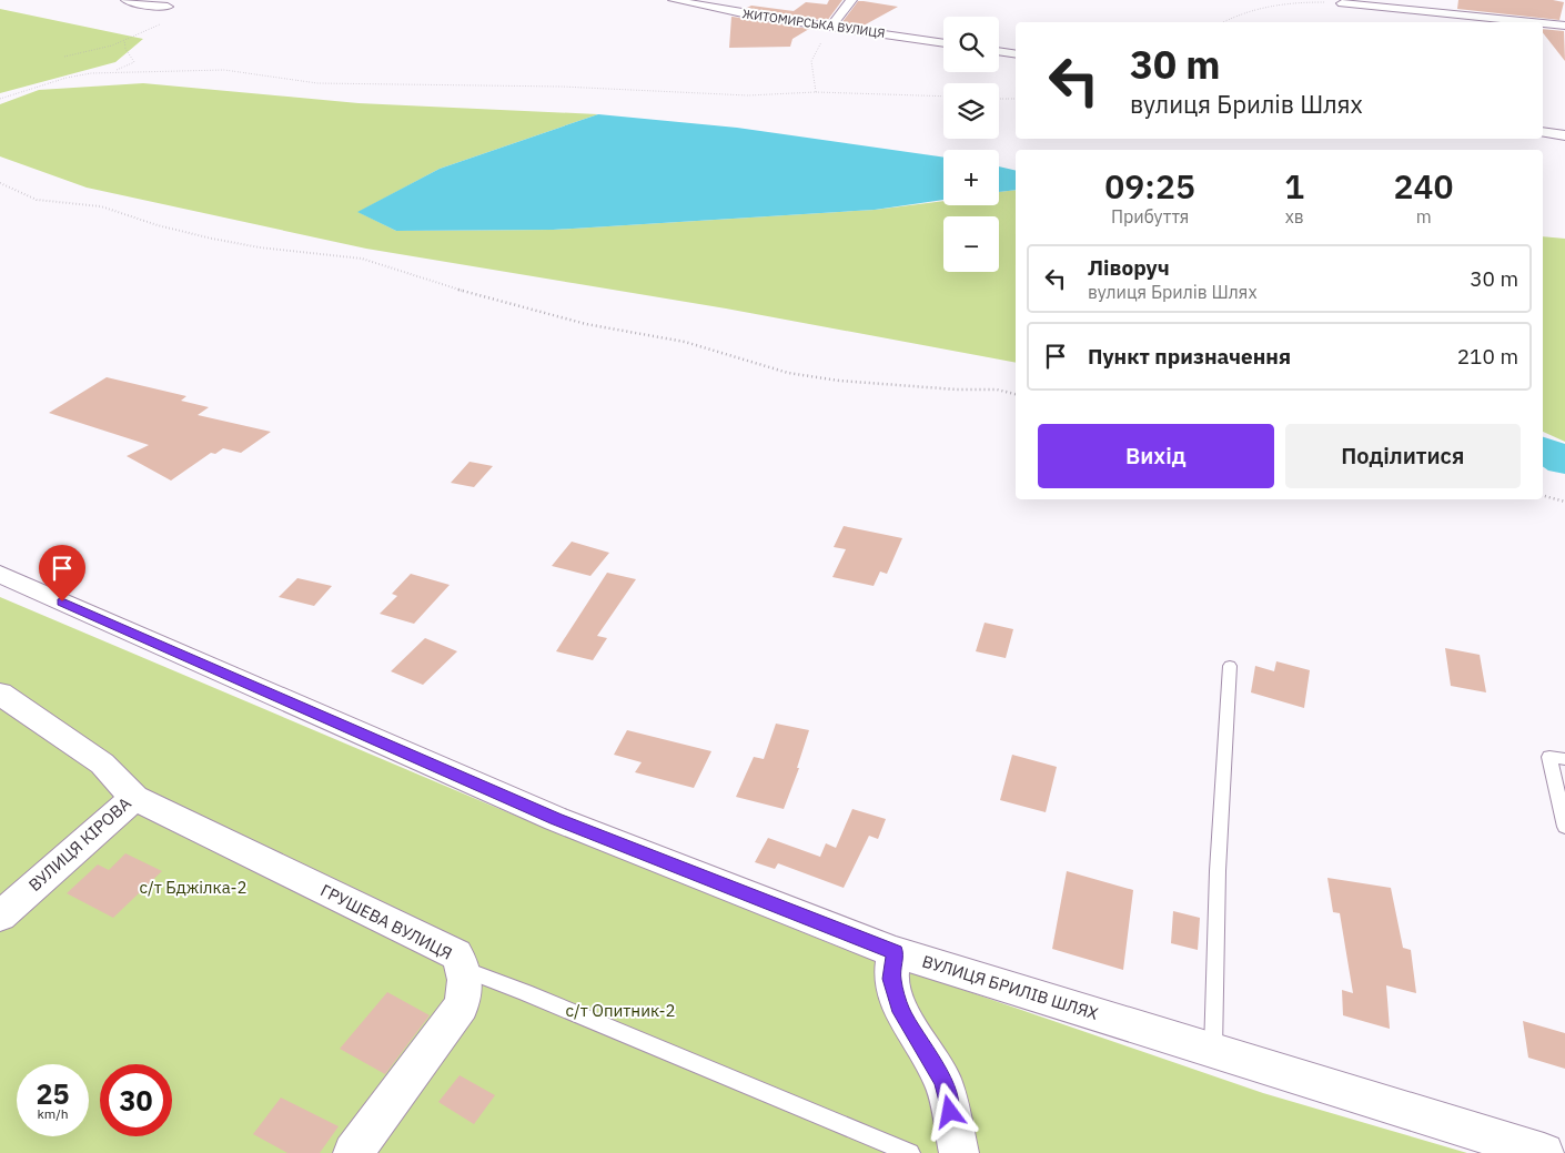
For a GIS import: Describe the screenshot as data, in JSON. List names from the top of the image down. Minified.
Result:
{"streets":{"street":["ЖИТОМИРСЬКА ВУЛИЦЯ","ВУЛИЦЯ КІРОВА","ГРУШЕВА ВУЛИЦЯ","ВУЛИЦЯ БРИЛІВ ШЛЯХ"]},"crossings":[["ВУЛИЦЯ КІРОВА","ГРУШЕВА ВУЛИЦЯ"]],"parks":["с/т Бджілка-2","с/т Опитник-2"],"page":{"map_buttons":["+","−"],"turn":["30 m","вулиця Брилів Шлях"],"eta":["09:25","Прибуття","1","хв","240","m"],"list":[{"name":"Ліворуч","note":"вулиця Брилів Шлях","value":"30 m"},{"name":"Пункт призначення","value":"210 m"}],"buttons":["Вихід","Поділитися"],"speed":"25 km/h","limit":"30"}}
